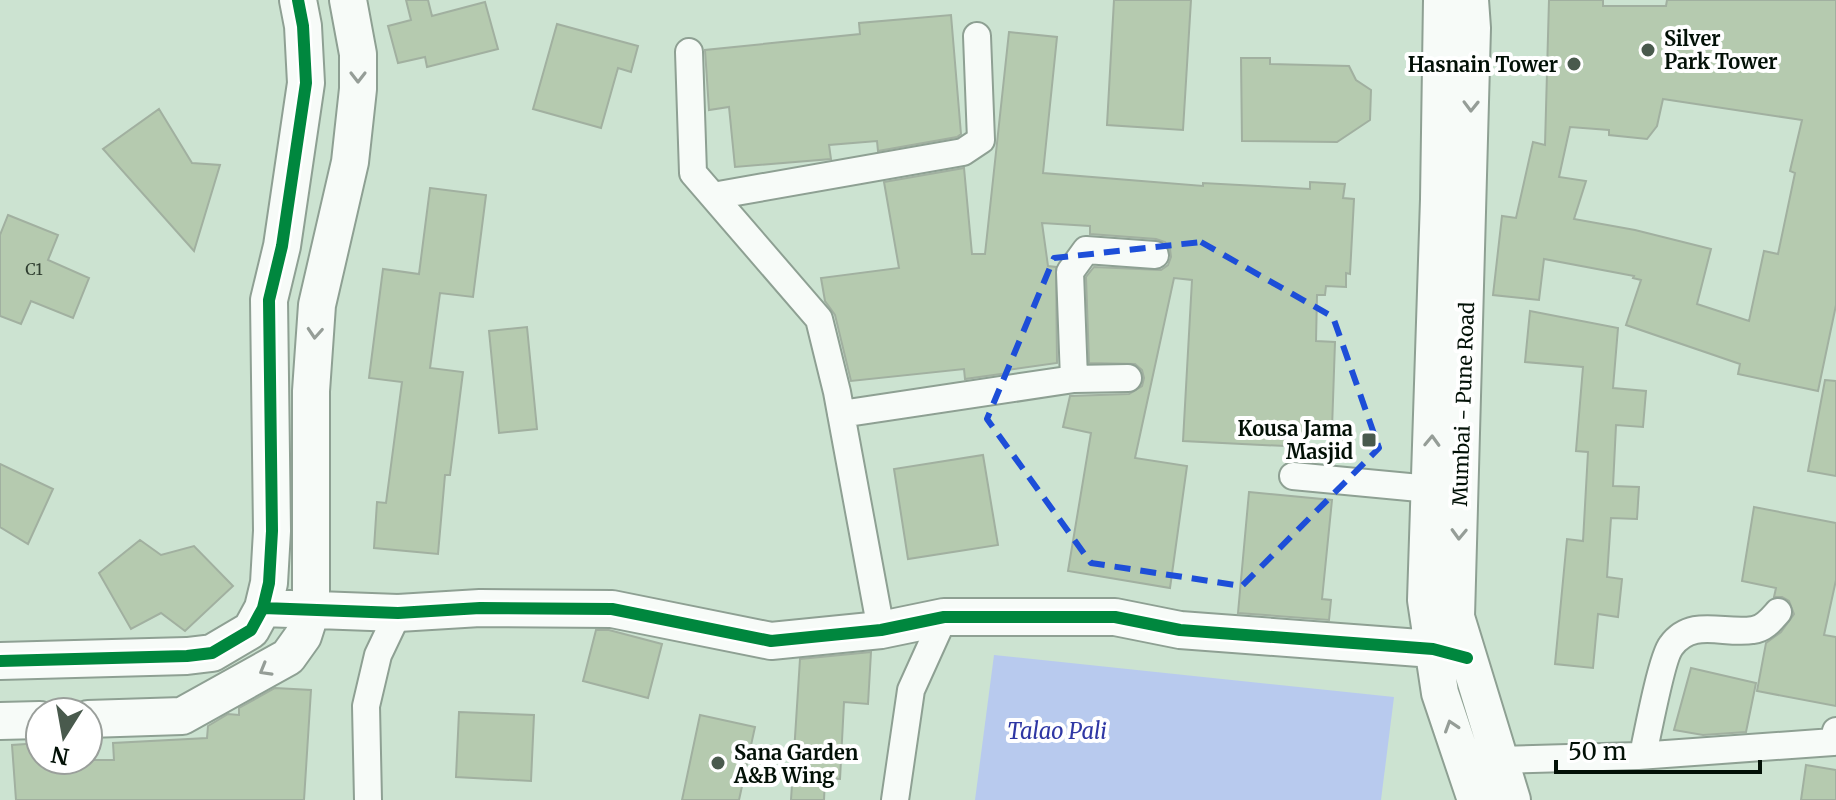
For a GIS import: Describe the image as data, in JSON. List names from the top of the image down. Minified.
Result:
{"streets":{"street":["Mumbai - Pune Road"]},"water":["Talao Pali"],"places":{"other":["Silver Park Tower","Hasnain Tower","Sana Garden A&B Wing"],"transit":["Kousa Jama Masjid"]},"house_numbers":["C1"],"scale_bar":"50 m","north":"bottom"}
